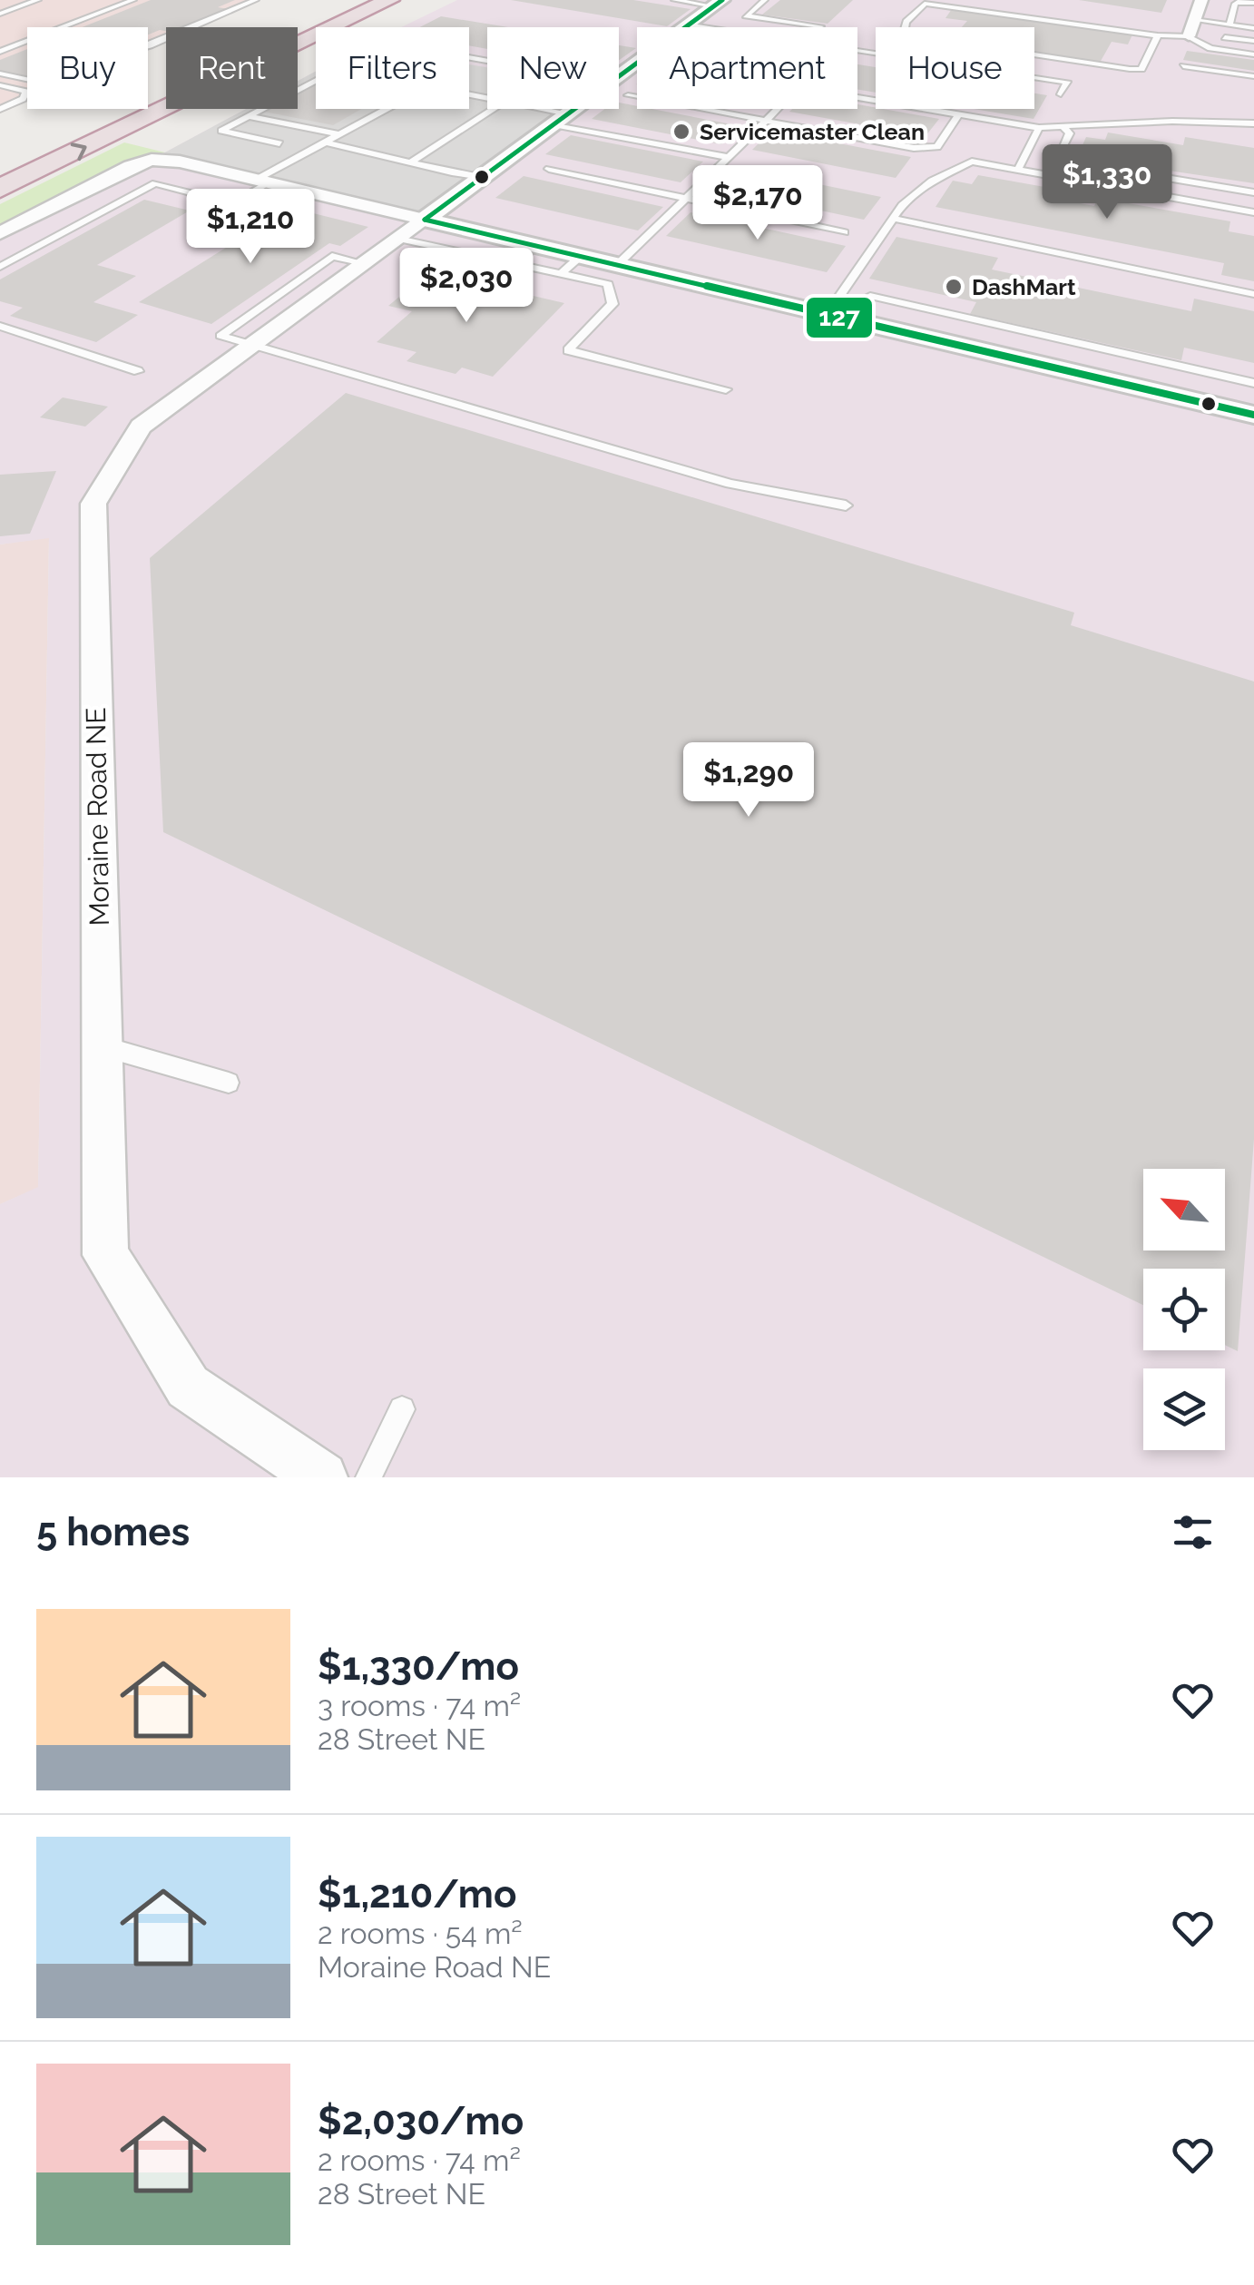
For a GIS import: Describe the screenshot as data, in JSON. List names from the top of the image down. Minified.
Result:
{"streets":{"street":["Moraine Road NE"]},"places":["Servicemaster Clean","DashMart"],"lines":["transit line 127"],"north":"top left","page":{"chip":["Buy","Rent","Filters","New","Apartment","House"],"price":["$1,330","$2,170","$1,210","$2,030","$1,290"],"heading":"5 homes","list":[{"name":"$1,330/mo","note":"3 rooms · 74 m² · 28 Street NE"},{"name":"$1,210/mo","note":"2 rooms · 54 m² · Moraine Road NE"},{"name":"$2,030/mo","note":"2 rooms · 74 m² · 28 Street NE"}]}}
